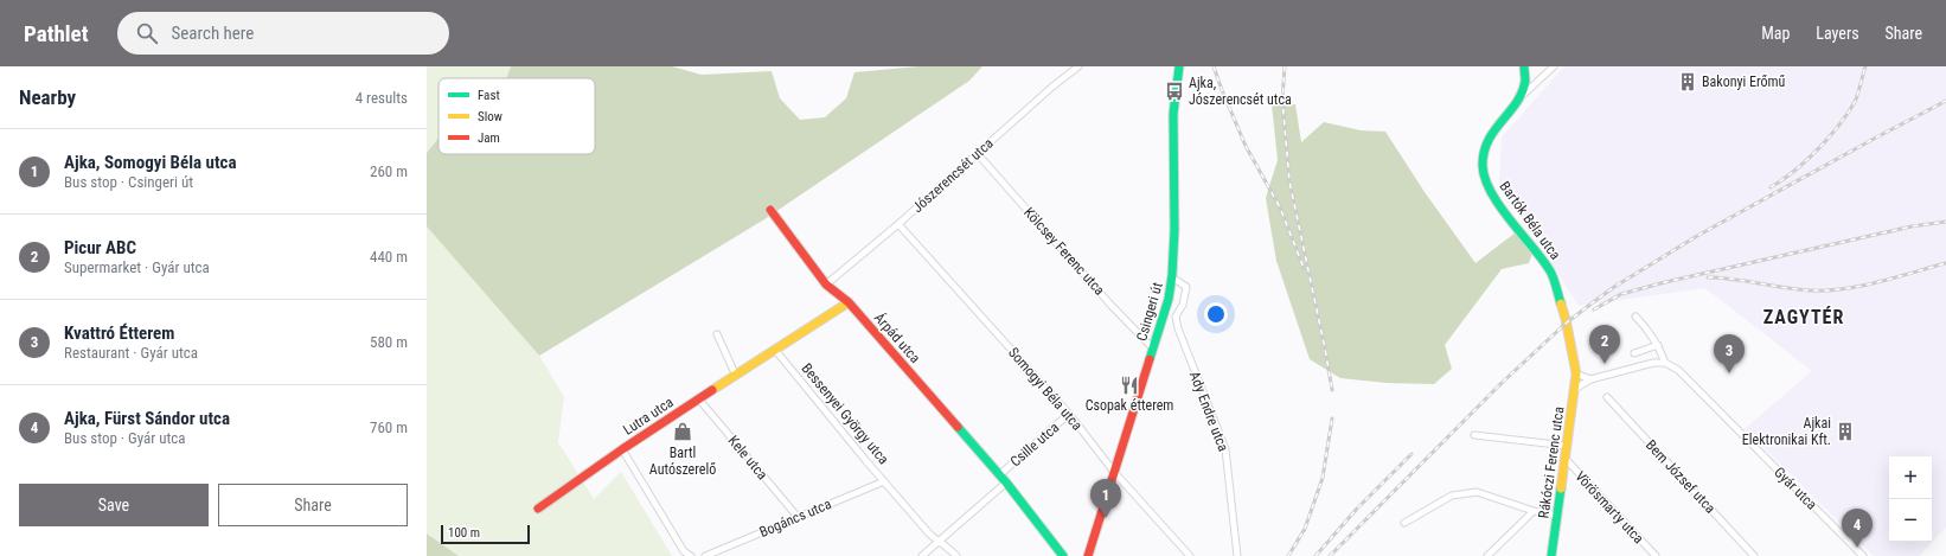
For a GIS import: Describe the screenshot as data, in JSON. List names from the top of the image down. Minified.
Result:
{"streets":{"street":["Jószerencsét utca","Bartók Béla utca","Kölcsey Ferenc utca","Csingeri út","Árpád utca","Somogyi Béla utca","Ady Endre utca","Bessenyei György utca","Lutra utca","Csille utca","Kele utca","Rákóczi Ferenc utca","Bem József utca","Gyár utca","Vörösmarty utca","Bogáncs utca"]},"crossings":[["Jószerencsét utca","Kölcsey Ferenc utca"],["Jószerencsét utca","Árpád utca"],["Jószerencsét utca","Somogyi Béla utca"],["Bartók Béla utca","Rákóczi Ferenc utca"],["Kölcsey Ferenc utca","Csingeri út"],["Csingeri út","Somogyi Béla utca"],["Csingeri út","Ady Endre utca"],["Árpád utca","Csille utca"],["Somogyi Béla utca","Csille utca"],["Bessenyei György utca","Lutra utca"],["Bessenyei György utca","Bogáncs utca"],["Lutra utca","Kele utca"],["Kele utca","Bogáncs utca"],["Rákóczi Ferenc utca","Vörösmarty utca"]],"districts":["ZAGYTÉR"],"places":{"building":["Bakonyi Erőmű","Ajkai Elektronikai Kft."],"bus stop":["Ajka, Jószerencsét utca"],"restaurant":["Csopak étterem"],"shop":["Bartl Autószerelő"]},"legend":["Fast","Slow","Jam"],"scale_bar":"100 m","page":{"header":"Pathlet","search":"Search here","nav":["Map","Layers","Share"],"heading":["Nearby","4 results"],"list":[{"mark":"1","name":"Ajka, Somogyi Béla utca","note":"Bus stop · Csingeri út","value":"260 m"},{"mark":"2","name":"Picur ABC","note":"Supermarket · Gyár utca","value":"440 m"},{"mark":"3","name":"Kvattró Étterem","note":"Restaurant · Gyár utca","value":"580 m"},{"mark":"4","name":"Ajka, Fürst Sándor utca","note":"Bus stop · Gyár utca","value":"760 m"}],"pins":["2","3","1","4"],"map_buttons":["+","−"],"buttons":["Save","Share"],"scale":"100 m"}}
